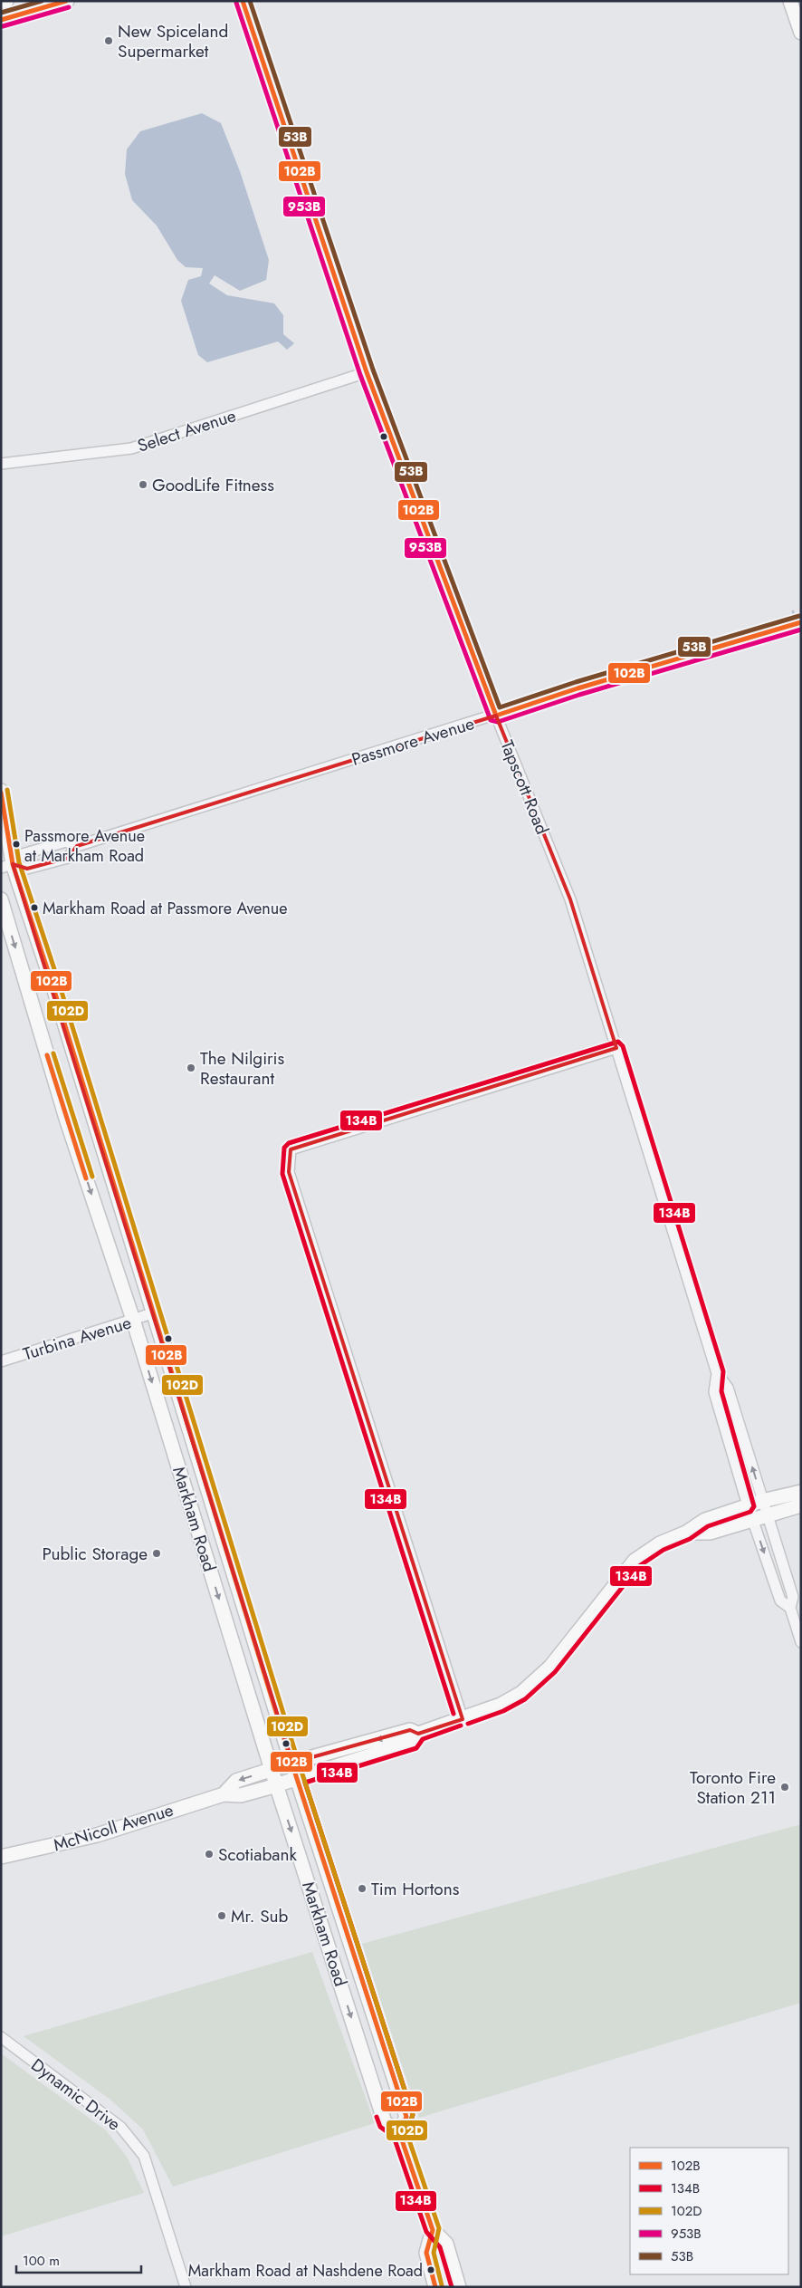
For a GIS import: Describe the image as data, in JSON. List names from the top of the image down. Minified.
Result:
{"streets":{"main road":["Markham Road","McNicoll Avenue"],"street":["Select Avenue","Passmore Avenue","Tapscott Road","Turbina Avenue","Dynamic Drive"]},"crossings":[["Select Avenue","Tapscott Road"],["Passmore Avenue","Tapscott Road"],["Passmore Avenue","Markham Road"],["Tapscott Road","McNicoll Avenue"],["Turbina Avenue","Markham Road"],["Markham Road","McNicoll Avenue"]],"places":["New Spiceland Supermarket","GoodLife Fitness","Passmore Avenue at Markham Road","Markham Road at Passmore Avenue","The Nilgiris Restaurant","Public Storage","Toronto Fire Station 211","Scotiabank","Tim Hortons","Mr. Sub","Markham Road at Nashdene Road"],"lines":["transit line 102B","transit line 53B","transit line 953B","transit line 102D","transit line 134B"],"legend":["102B","134B","102D","953B","53B"],"scale_bar":"100 m"}
